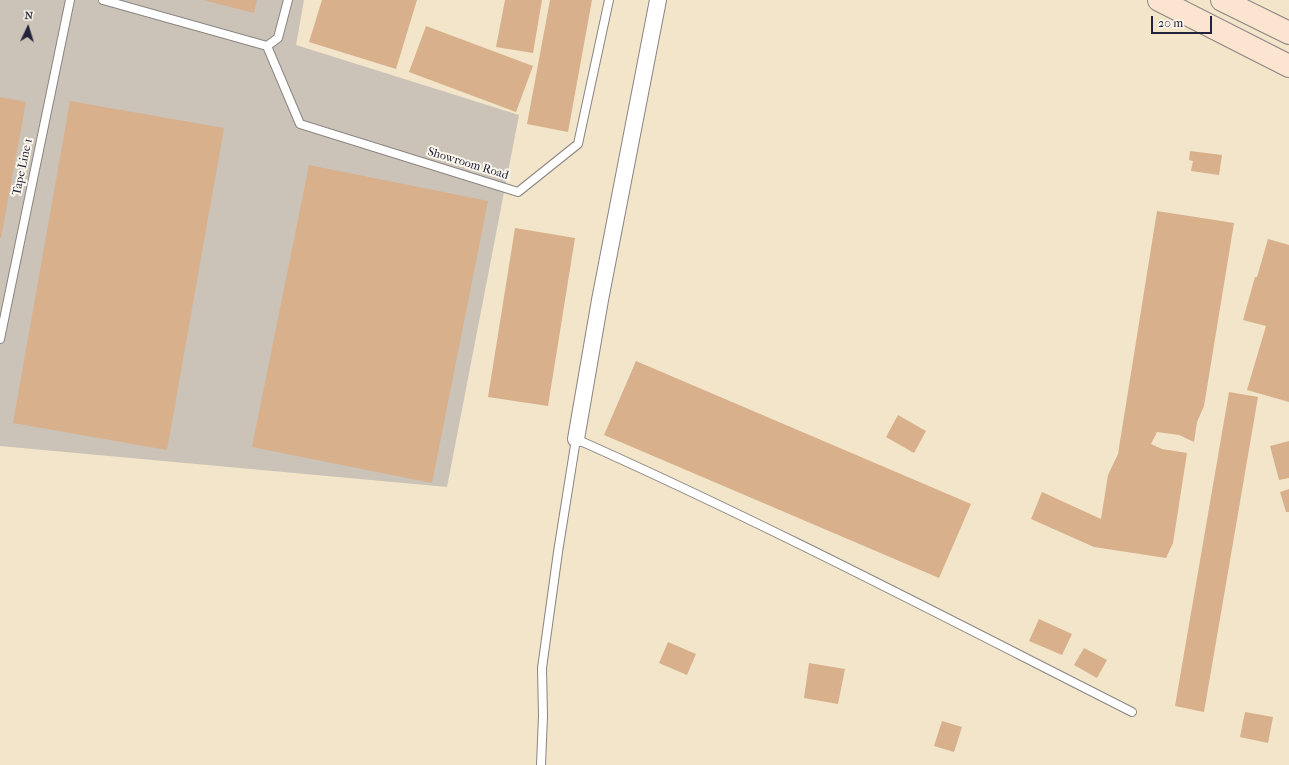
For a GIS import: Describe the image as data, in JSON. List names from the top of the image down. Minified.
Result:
{"streets":{"lane":["Showroom Road","Tape Line 1"]},"scale_bar":"20 m","north":"top"}
